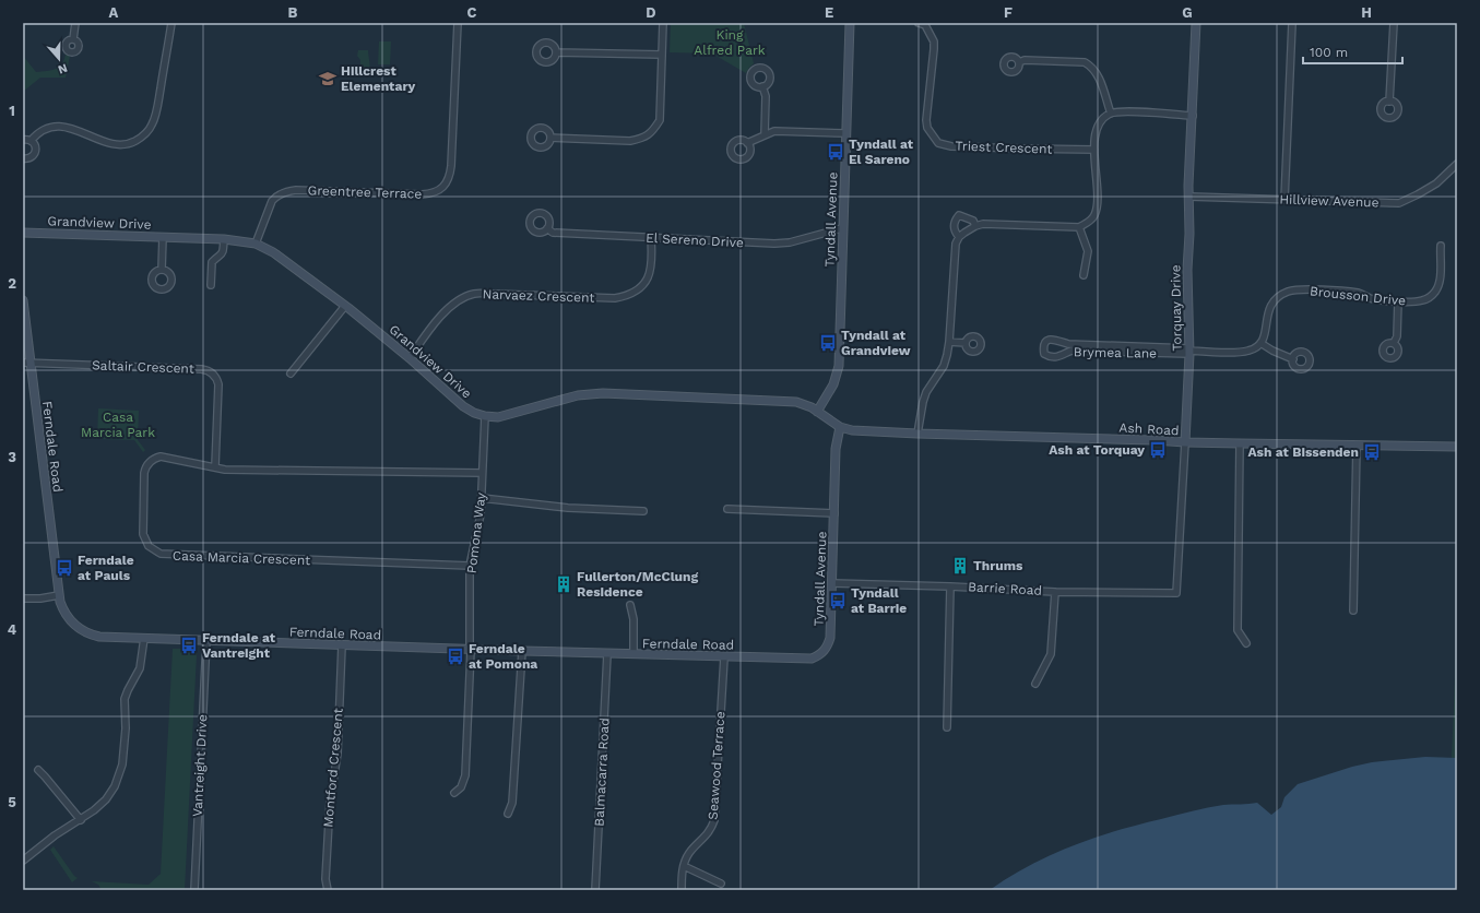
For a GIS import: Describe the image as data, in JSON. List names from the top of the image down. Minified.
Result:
{"streets":{"street":["Triest Crescent","Greentree Terrace","Hillview Avenue","Tyndall Avenue","Grandview Drive","El Sereno Drive","Narvaez Crescent","Brousson Drive","Torquay Drive","Brymea Lane","Saltair Crescent","Ash Road","Ferndale Road","Pomona Way","Casa Marcia Crescent","Barrie Road","Vantreight Drive","Seawood Terrace","Montford Crescent","Balmacarra Road"]},"crossings":[["Greentree Terrace","Grandview Drive"],["Hillview Avenue","Torquay Drive"],["Tyndall Avenue","Grandview Drive"],["Tyndall Avenue","El Sereno Drive"],["Tyndall Avenue","Ash Road"],["Tyndall Avenue","Ferndale Road"],["Tyndall Avenue","Barrie Road"],["Grandview Drive","Narvaez Crescent"],["Grandview Drive","Ash Road"],["Grandview Drive","Pomona Way"],["El Sereno Drive","Narvaez Crescent"],["Torquay Drive","Brymea Lane"],["Torquay Drive","Ash Road"],["Torquay Drive","Barrie Road"],["Saltair Crescent","Ferndale Road"],["Saltair Crescent","Casa Marcia Crescent"],["Ferndale Road","Pomona Way"],["Ferndale Road","Vantreight Drive"],["Ferndale Road","Seawood Terrace"],["Ferndale Road","Montford Crescent"],["Ferndale Road","Balmacarra Road"],["Pomona Way","Casa Marcia Crescent"]],"parks":["King Alfred Park","Casa Marcia Park"],"places":{"school or university":["Hillcrest Elementary"],"bus stop":["Tyndall at El Sareno","Tyndall at Grandview","Ash at Torquay","Ash at Bissenden","Ferndale at Pauls","Tyndall at Barrie","Ferndale at Vantreight","Ferndale at Pomona"],"building":["Thrums","Fullerton/McClung Residence"]},"scale_bar":"100 m","north":"bottom","grid":{"columns":["A","B","C","D","E","F","G","H"],"rows":["1","2","3","4","5"]}}
